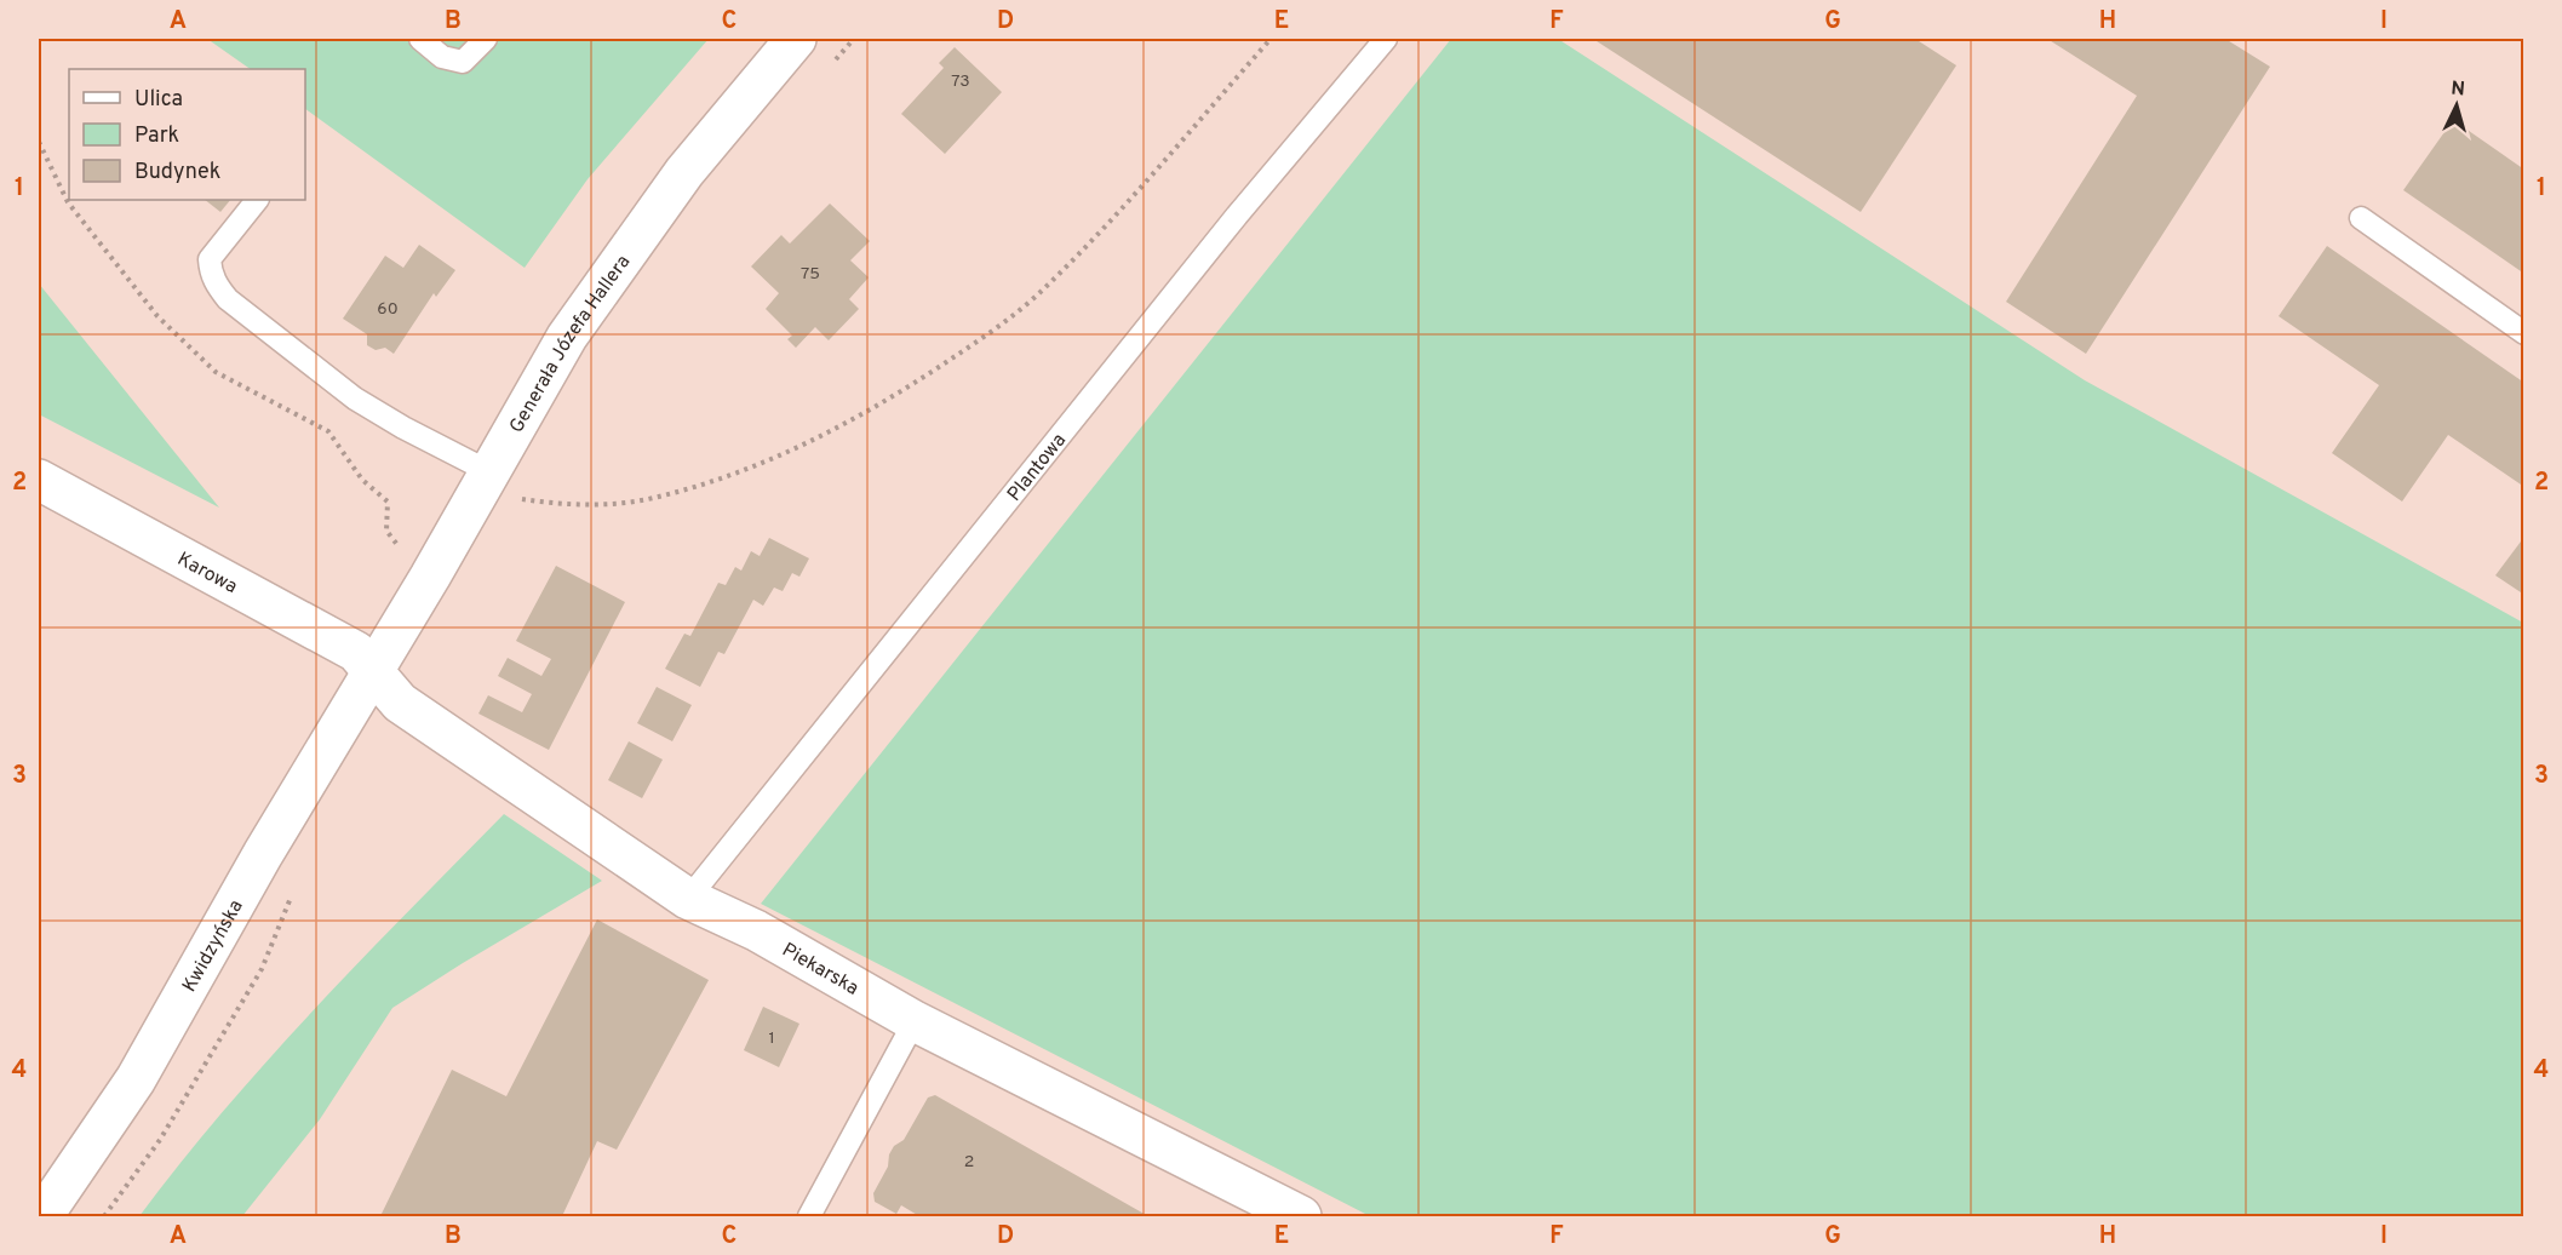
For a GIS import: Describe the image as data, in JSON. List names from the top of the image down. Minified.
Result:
{"streets":{"street":["Generała Józefa Hallera","Karowa","Kwidzyńska","Piekarska"],"lane":["Plantowa"]},"crossings":[["Generała Józefa Hallera","Karowa"],["Generała Józefa Hallera","Kwidzyńska"],["Generała Józefa Hallera","Piekarska"],["Plantowa","Piekarska"],["Karowa","Kwidzyńska"],["Karowa","Piekarska"],["Kwidzyńska","Piekarska"]],"house_numbers":["73","75","60","1","2"],"legend":["Ulica","Park","Budynek"],"north":"top","grid":{"columns":["A","B","C","D","E","F","G","H","I"],"rows":["1","2","3","4"]}}
